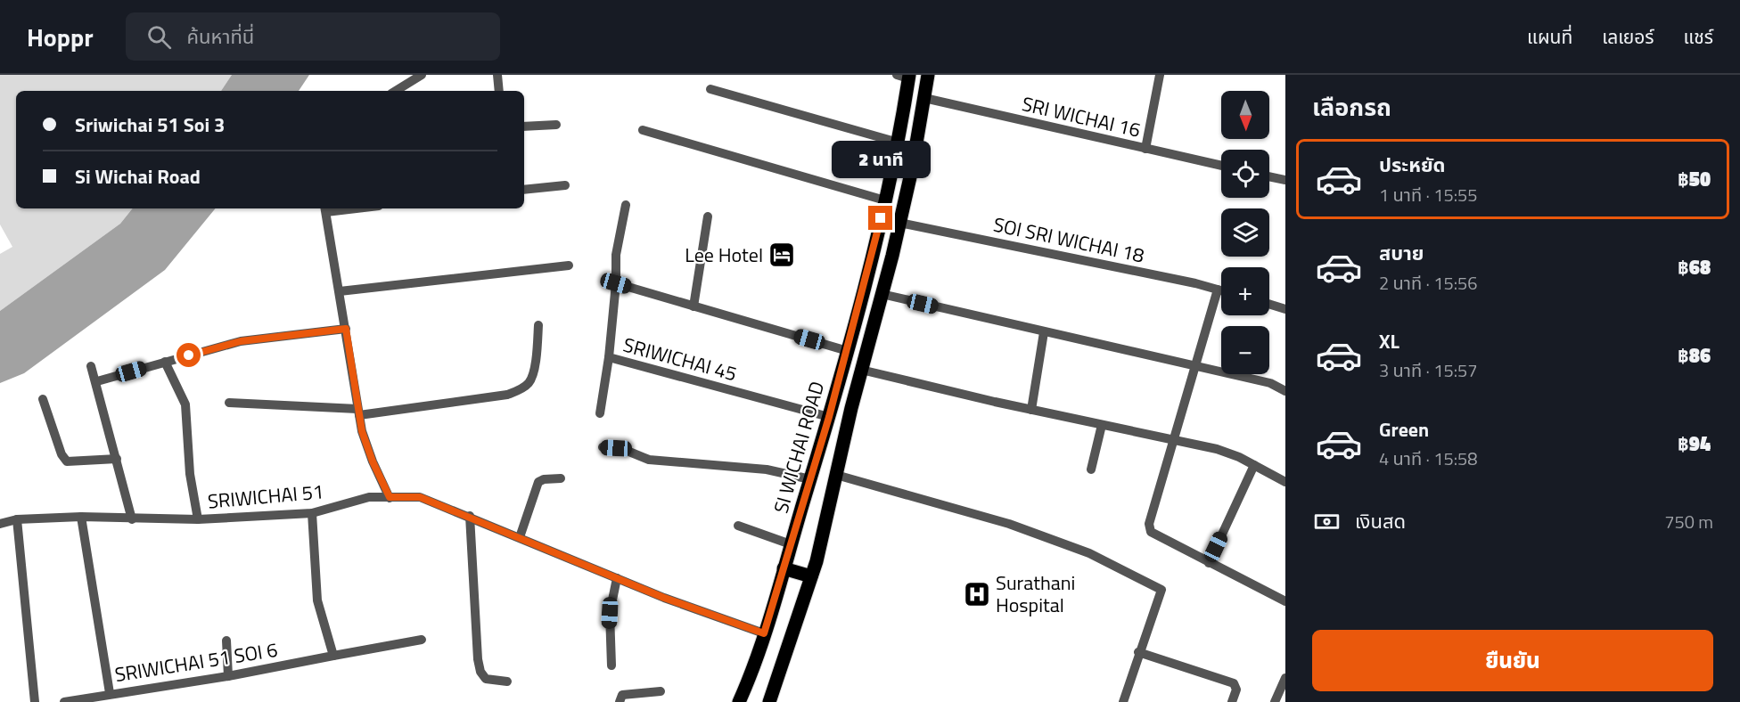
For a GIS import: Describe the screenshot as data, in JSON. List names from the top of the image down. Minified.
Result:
{"streets":{"main road":["SI WICHAI ROAD"],"street":["SRI WICHAI 16","SOI SRI WICHAI 18","SRIWICHAI 45","SRIWICHAI 51","SRIWICHAI 51 SOI 6"]},"crossings":[["SRI WICHAI 16","SI WICHAI ROAD"],["SOI SRI WICHAI 18","SI WICHAI ROAD"],["SRIWICHAI 45","SI WICHAI ROAD"],["SI WICHAI ROAD","SRIWICHAI 51"]],"places":{"hotel":["Lee Hotel"],"hospital":["Surathani Hospital"]},"north":"bottom","page":{"header":"Hoppr","search":"ค้นหาที่นี่","nav":["แผนที่","เลเยอร์","แชร์"],"heading":"เลือกรถ","map_buttons":["+","−"],"banner":["Sriwichai 51 Soi 3","Si Wichai Road"],"list":[{"name":"ประหยัด","note":"1 นาที · 15:55","value":"฿50"},{"name":"สบาย","note":"2 นาที · 15:56","value":"฿68"},{"name":"XL","note":"3 นาที · 15:57","value":"฿86"},{"name":"Green","note":"4 นาที · 15:58","value":"฿94"}],"bubble":"2 นาที","pay":["เงินสด","750 m"],"buttons":"ยืนยัน"}}
